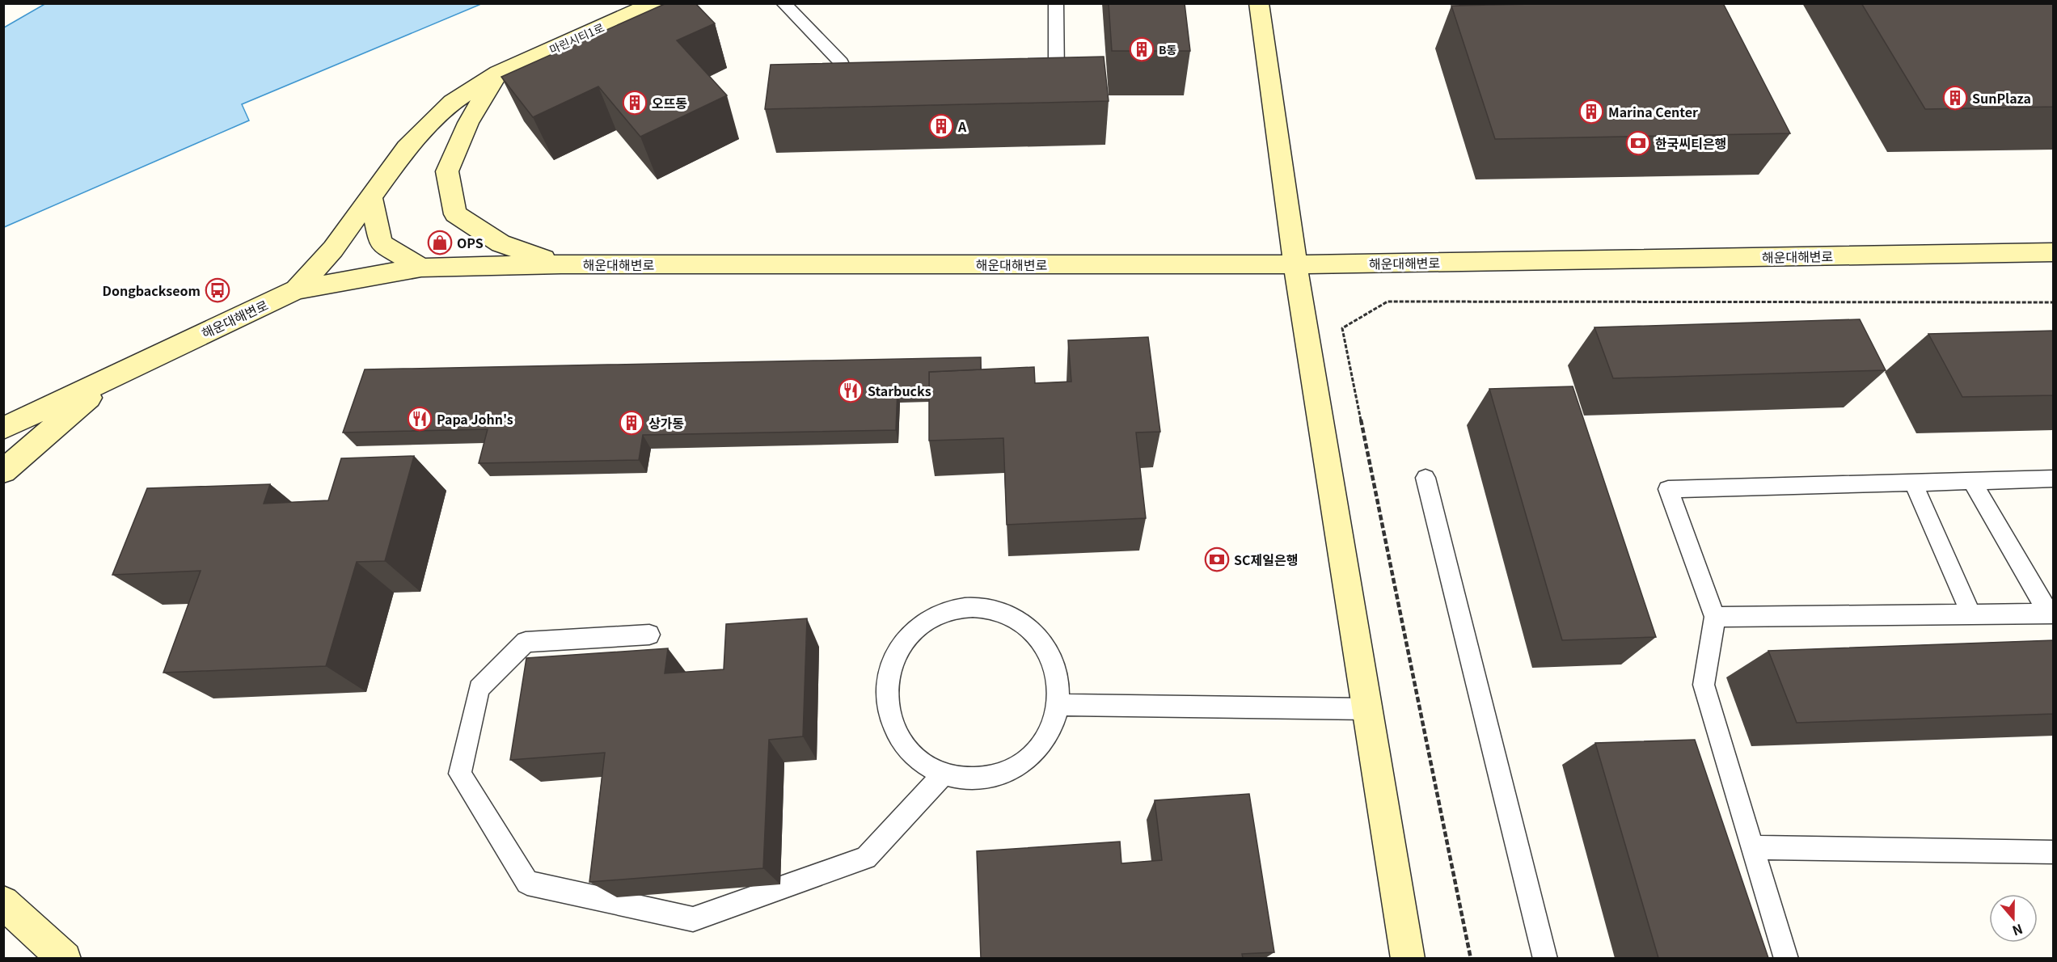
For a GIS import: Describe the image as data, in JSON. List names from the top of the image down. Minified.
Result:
{"streets":{"main road":["마린시티1로","해운대해변로"]},"crossings":[["마린시티1로","해운대해변로"]],"places":{"building":["B동","SunPlaza","오뜨동","Marina Center","A","상가동"],"bank":["한국씨티은행","SC제일은행"],"shop":["OPS"],"bus stop":["Dongbackseom"],"restaurant":["Starbucks","Papa John's"]},"north":"bottom"}
